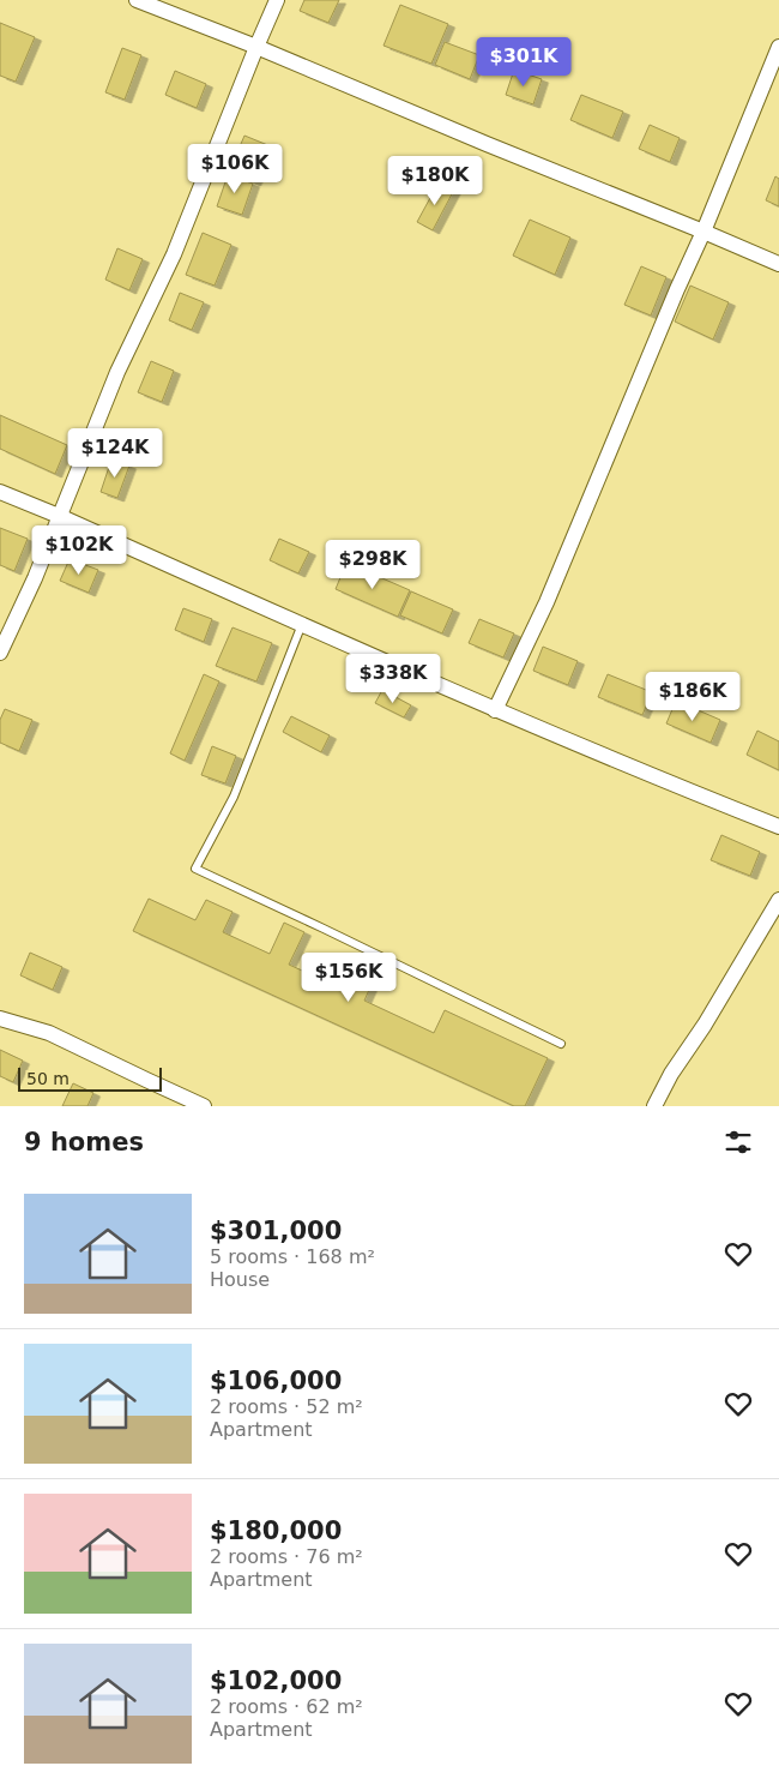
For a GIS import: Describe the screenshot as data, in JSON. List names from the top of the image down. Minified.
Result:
{"scale_bar":"50 m","page":{"price":["$301K","$106K","$180K","$124K","$102K","$298K","$338K","$186K","$156K"],"scale":"50 m","heading":"9 homes","list":[{"name":"$301,000","note":"5 rooms · 168 m² · House"},{"name":"$106,000","note":"2 rooms · 52 m² · Apartment"},{"name":"$180,000","note":"2 rooms · 76 m² · Apartment"},{"name":"$102,000","note":"2 rooms · 62 m² · Apartment"}]}}
